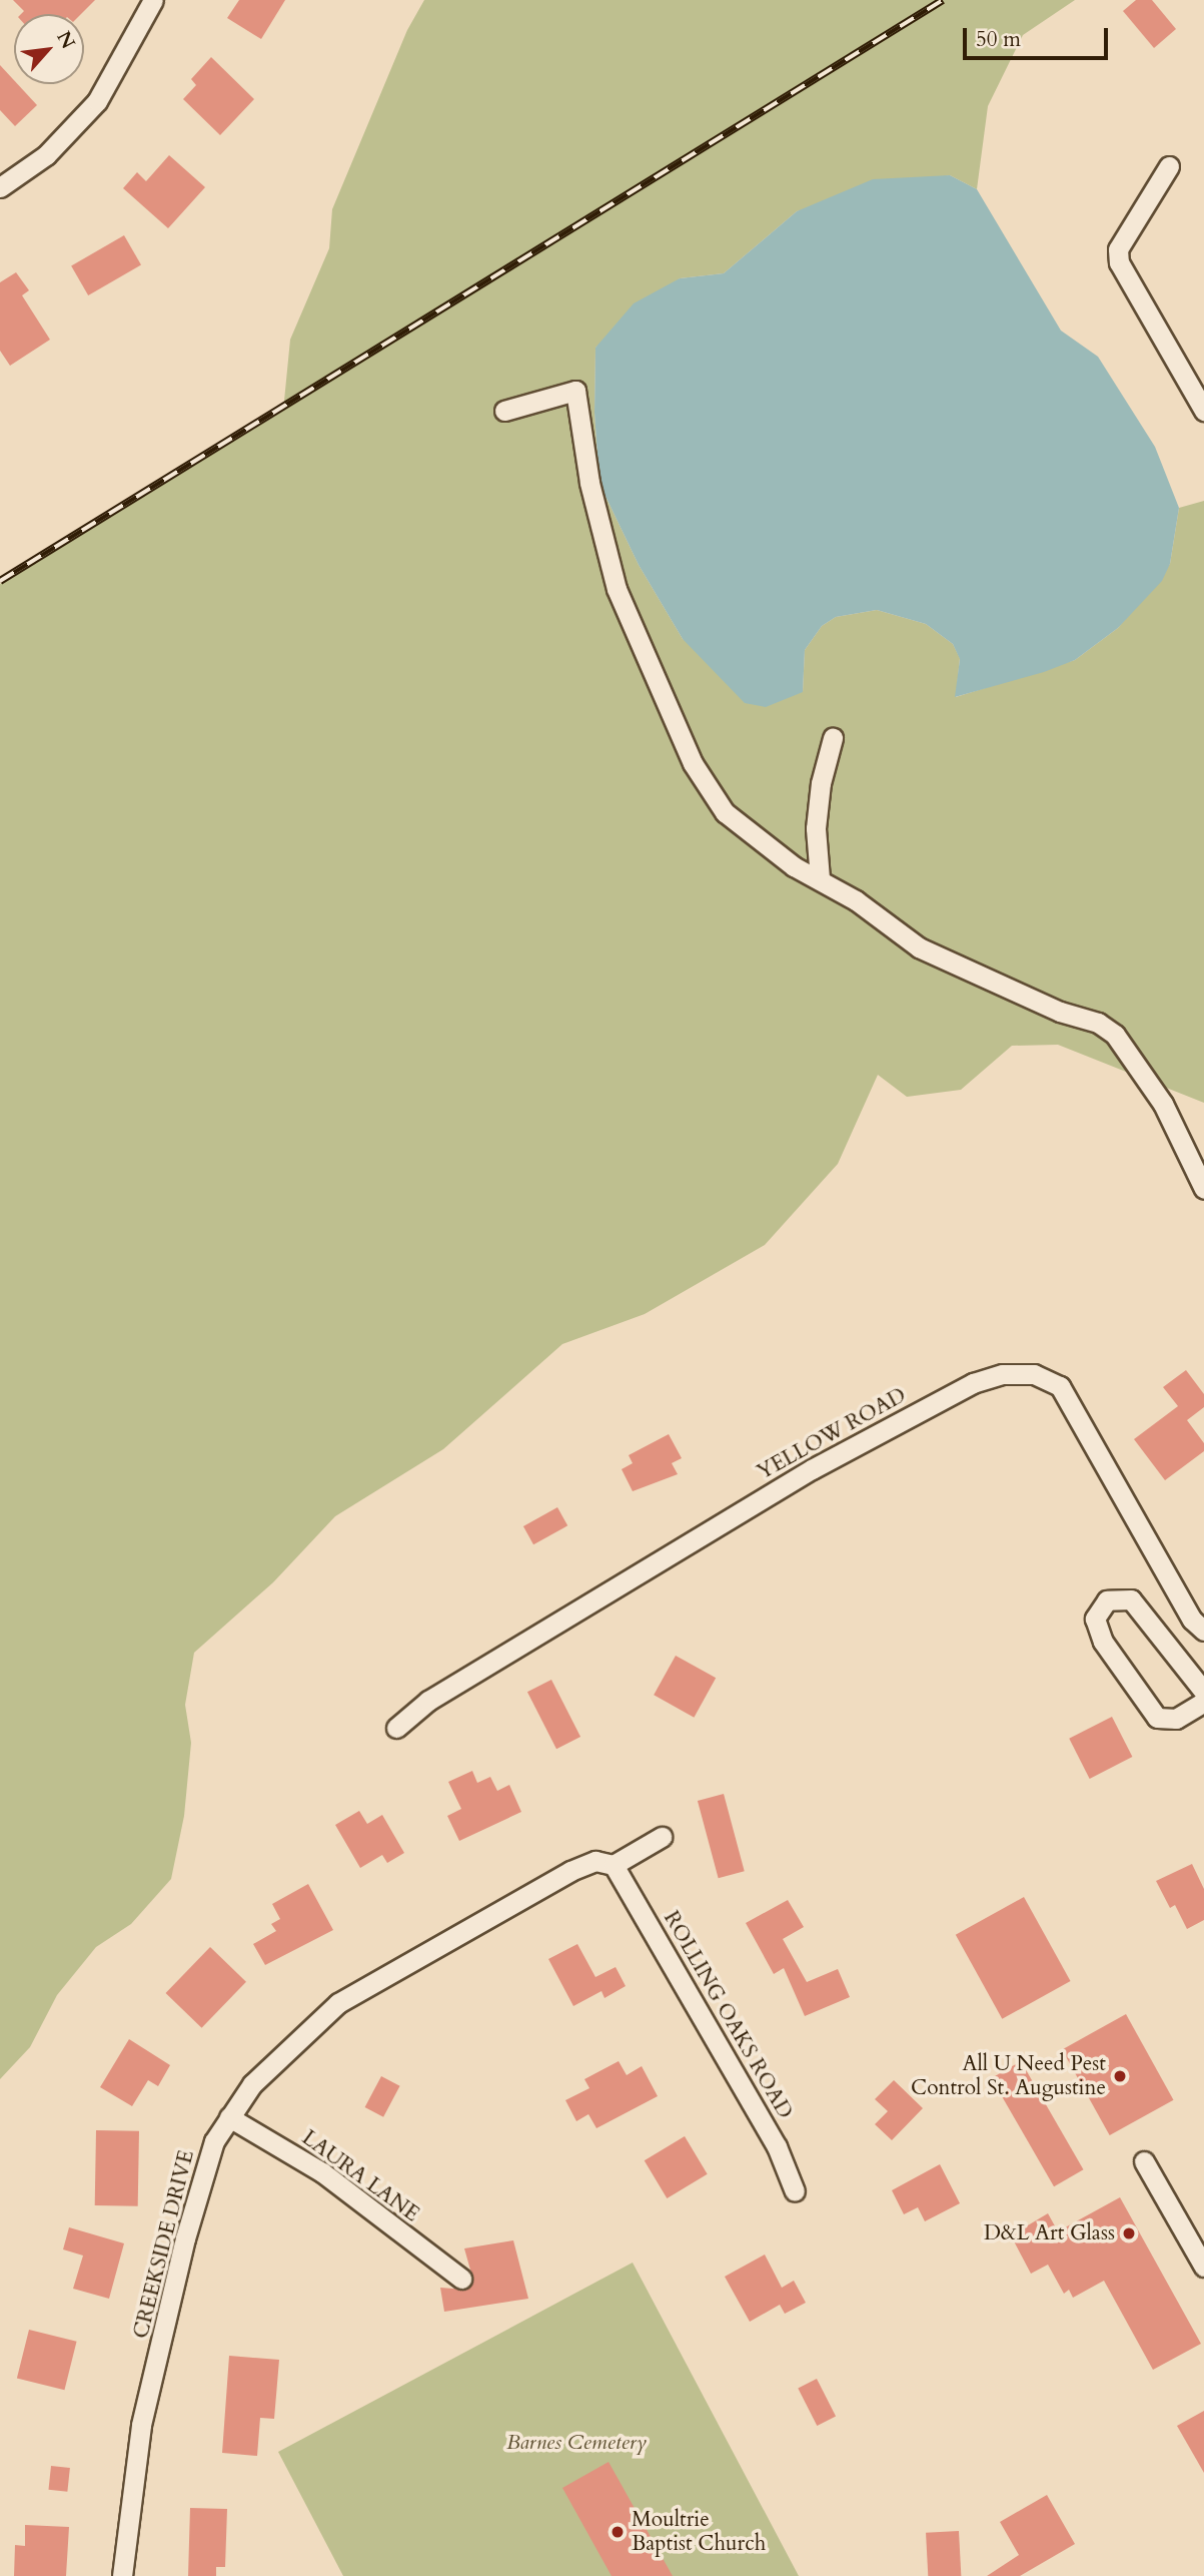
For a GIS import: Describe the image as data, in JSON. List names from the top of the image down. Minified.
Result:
{"streets":{"street":["YELLOW ROAD","ROLLING OAKS ROAD","LAURA LANE","CREEKSIDE DRIVE"]},"crossings":[["ROLLING OAKS ROAD","CREEKSIDE DRIVE"],["LAURA LANE","CREEKSIDE DRIVE"]],"parks":["Barnes Cemetery"],"places":["All U Need Pest Control St. Augustine","D&L Art Glass","Moultrie Baptist Church"],"scale_bar":"50 m","north":"top right"}
